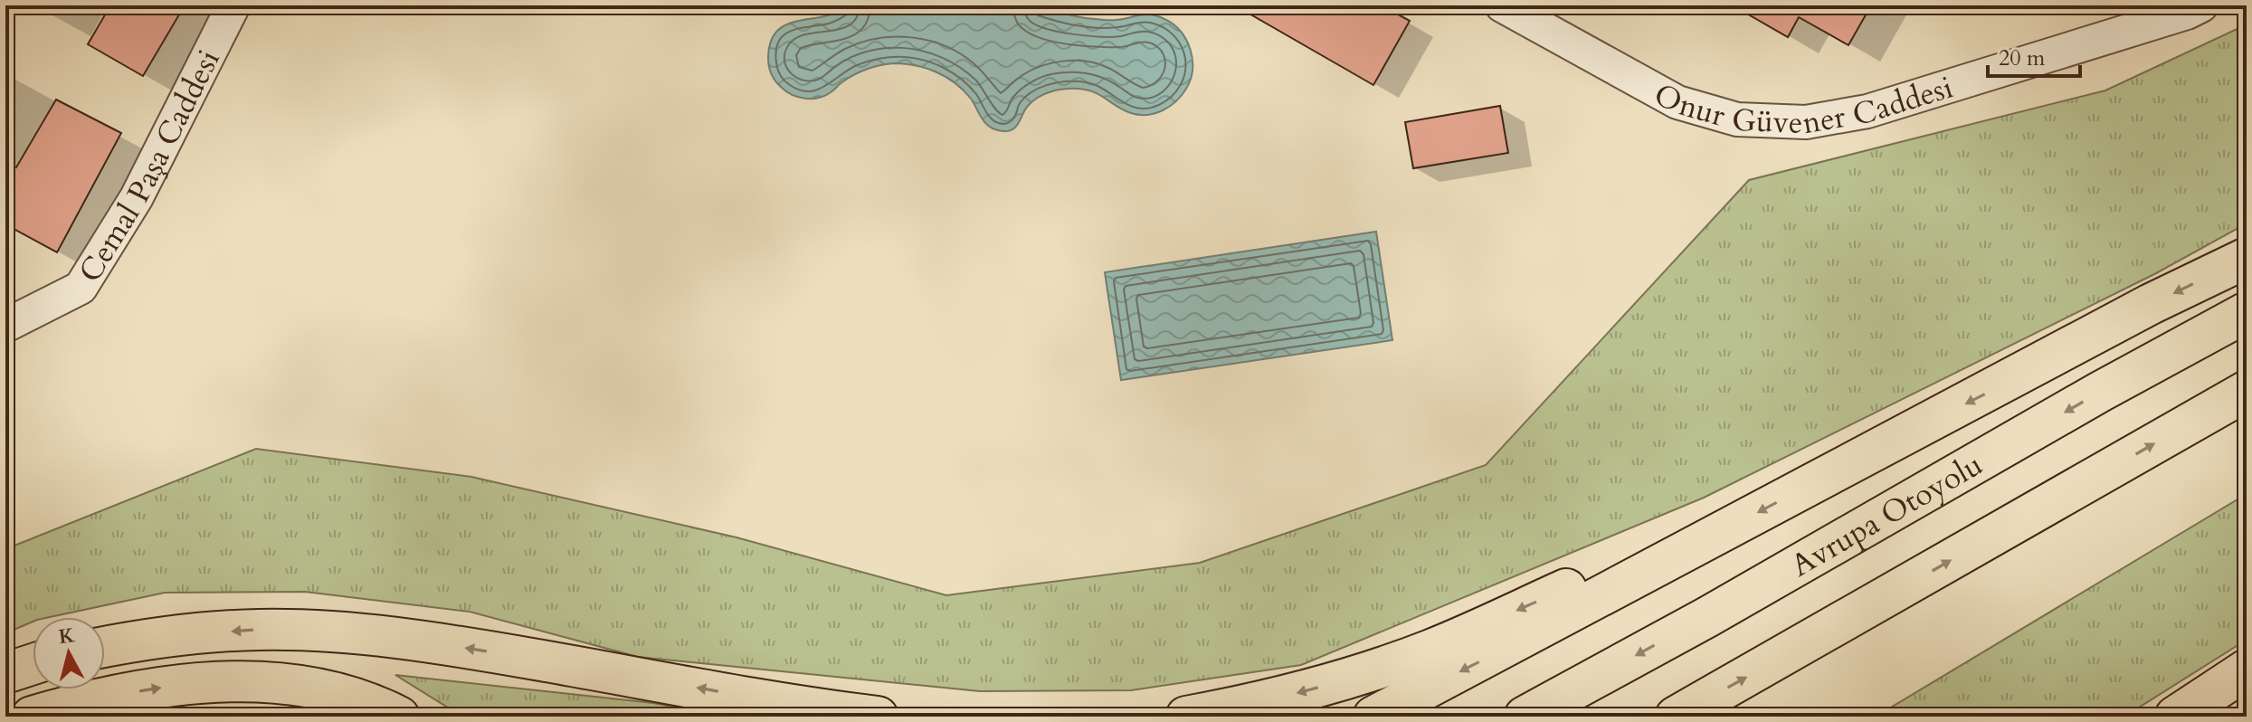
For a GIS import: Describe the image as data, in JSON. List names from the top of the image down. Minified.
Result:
{"streets":{"main road":["Avrupa Otoyolu"],"street":["Onur Güvener Caddesi","Cemal Paşa Caddesi"]},"scale_bar":"20 m","north":"top"}
